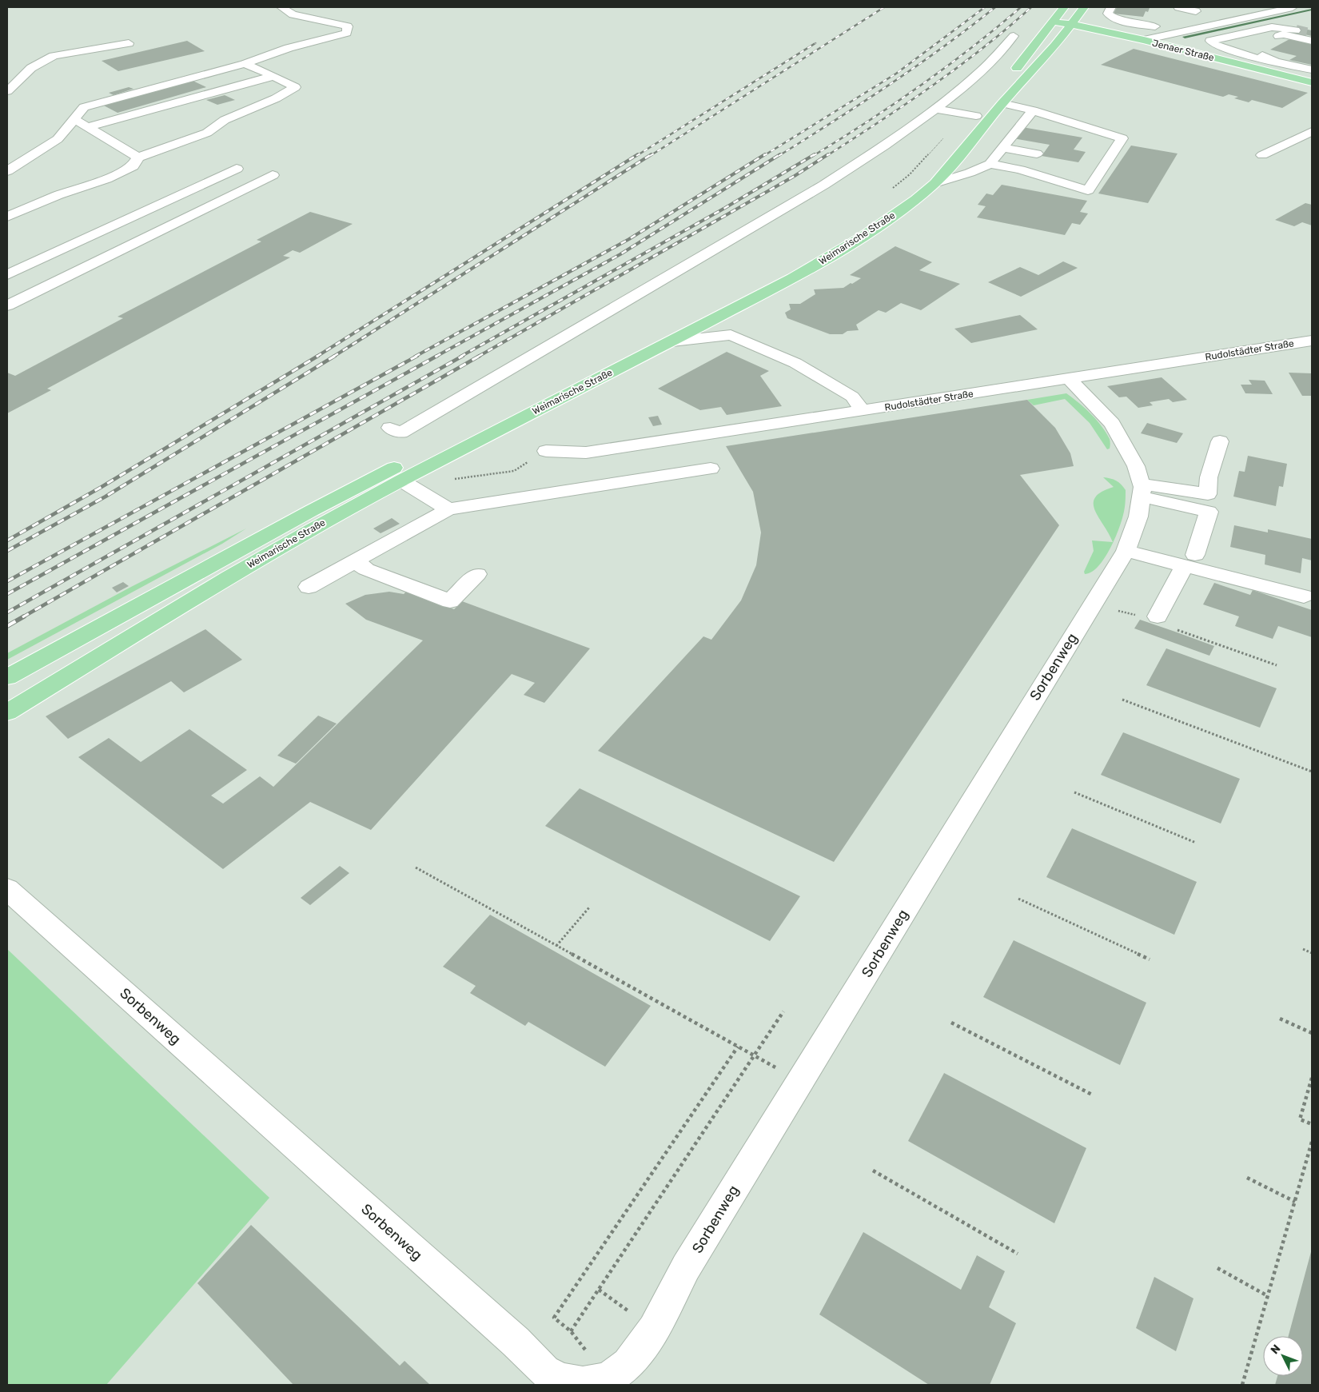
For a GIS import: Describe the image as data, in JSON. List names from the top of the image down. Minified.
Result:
{"streets":{"main road":["Jenaer Straße","Weimarische Straße"],"street":["Rudolstädter Straße","Sorbenweg"]},"crossings":[["Jenaer Straße","Weimarische Straße"],["Rudolstädter Straße","Sorbenweg"]],"north":"top left"}
